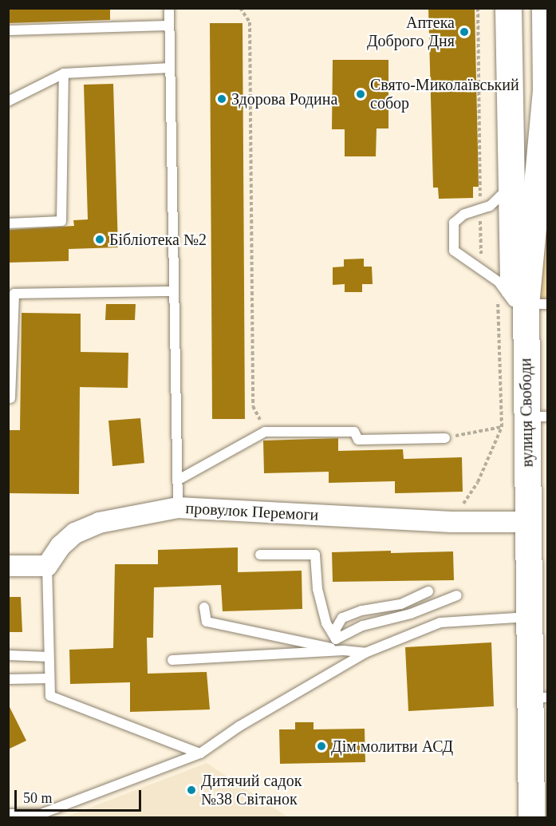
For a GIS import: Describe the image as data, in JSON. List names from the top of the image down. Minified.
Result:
{"streets":{"main road":["вулиця Свободи"],"street":["провулок Перемоги"]},"crossings":[["вулиця Свободи","провулок Перемоги"]],"places":["Аптека Доброго Дня","Свято-Миколаївський собор","Здорова Родина","Бібліотека №2","Дім молитви АСД","Дитячий садок №38 Світанок"],"scale_bar":"50 m"}
